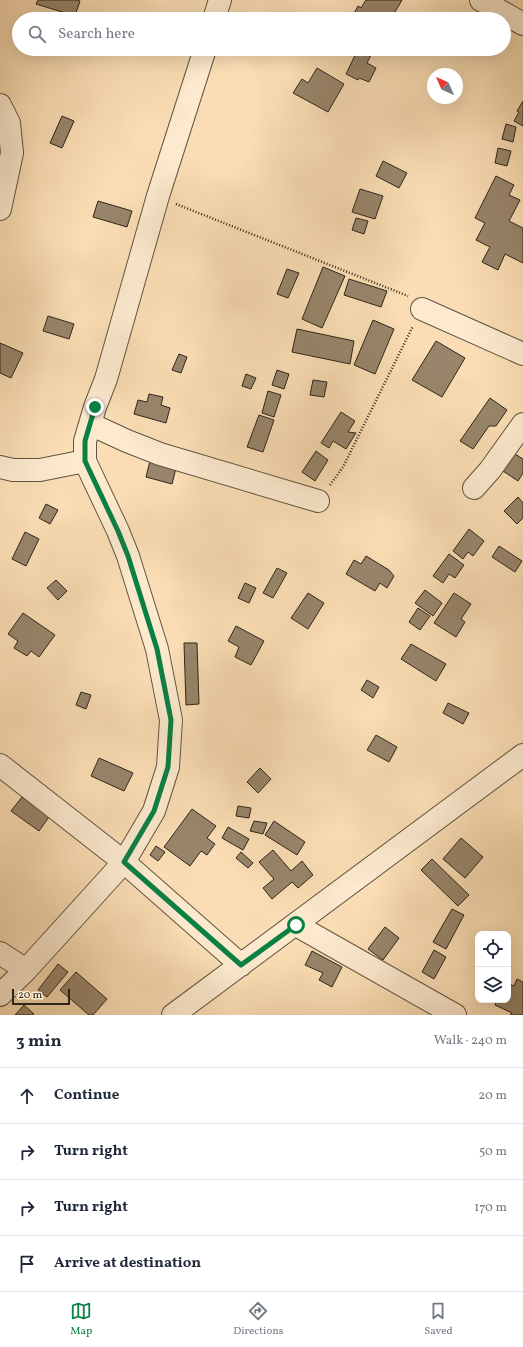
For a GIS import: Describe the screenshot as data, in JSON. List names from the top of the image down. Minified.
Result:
{"scale_bar":"20 m","north":"top left","page":{"search":"Search here","scale":"20 m","heading":["3 min","Walk · 240 m"],"list":[["Continue","20 m"],["Turn right","50 m"],["Turn right","170 m"],"Arrive at destination"],"nav":["Map","Directions","Saved"]}}
